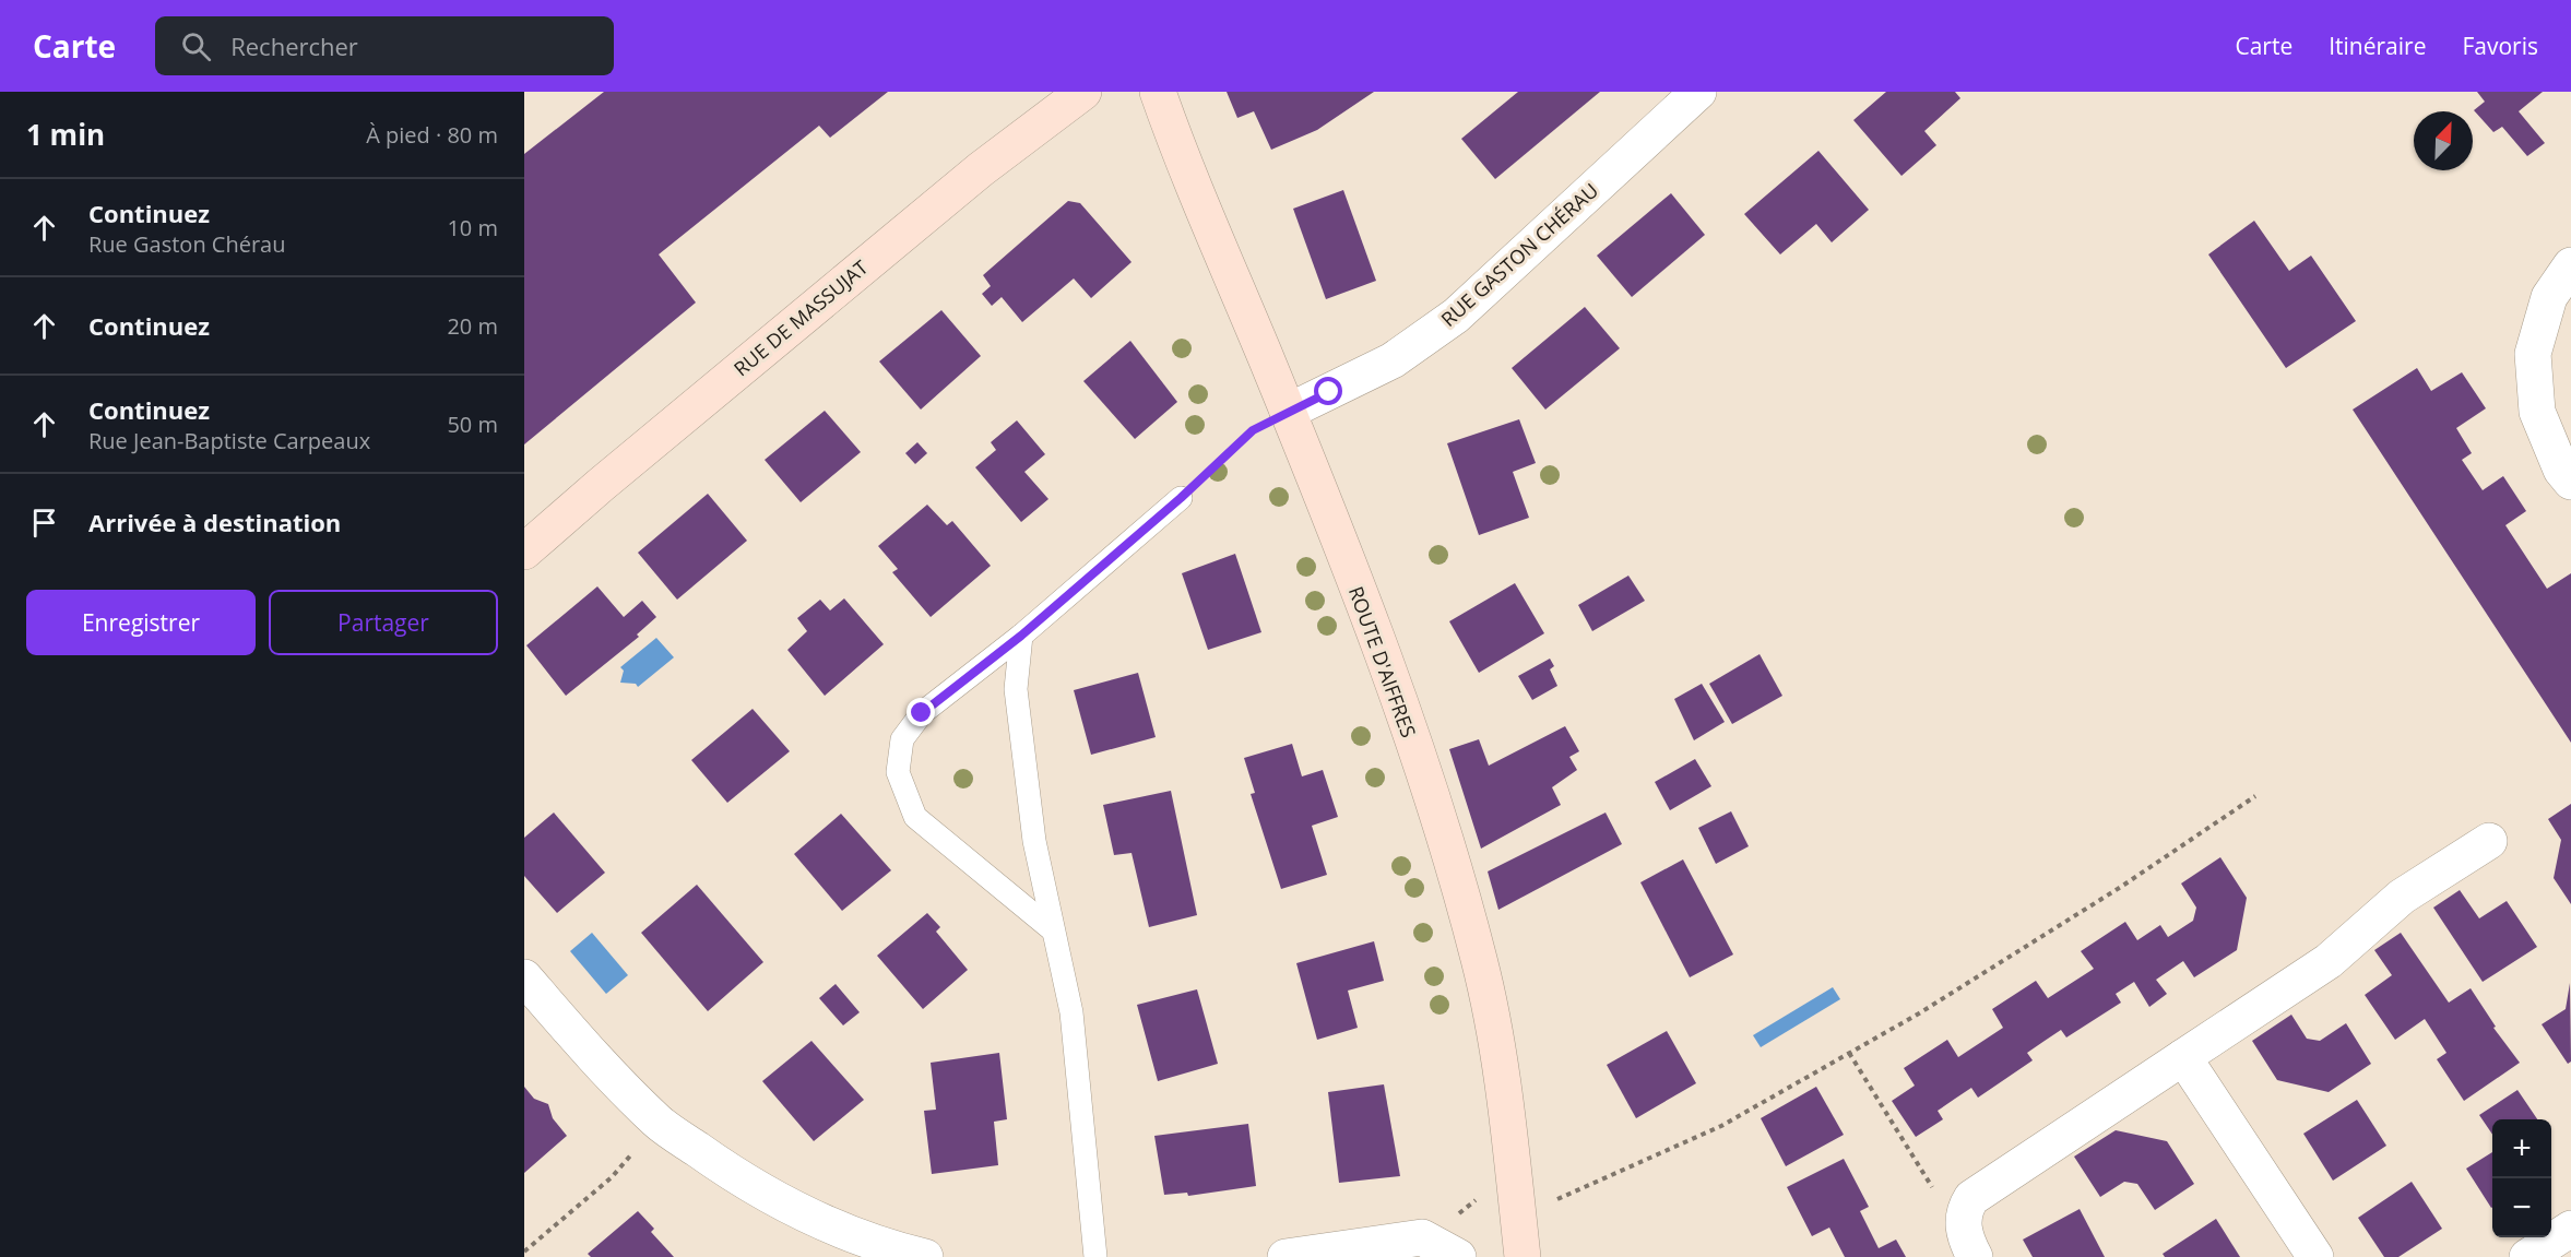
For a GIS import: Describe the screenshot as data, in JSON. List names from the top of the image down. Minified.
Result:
{"streets":{"main road":["RUE DE MASSUJAT","ROUTE D'AIFFRES"],"street":["RUE GASTON CHÉRAU"]},"crossings":[["RUE GASTON CHÉRAU","ROUTE D'AIFFRES"]],"north":"top right","page":{"header":"Carte","search":"Rechercher","nav":["Carte","Itinéraire","Favoris"],"heading":["1 min","À pied · 80 m"],"list":[["Continuez","Rue Gaston Chérau","10 m"],["Continuez","20 m"],["Continuez","Rue Jean-Baptiste Carpeaux","50 m"],"Arrivée à destination"],"buttons":["Enregistrer","Partager"],"map_buttons":["+","−"]}}
